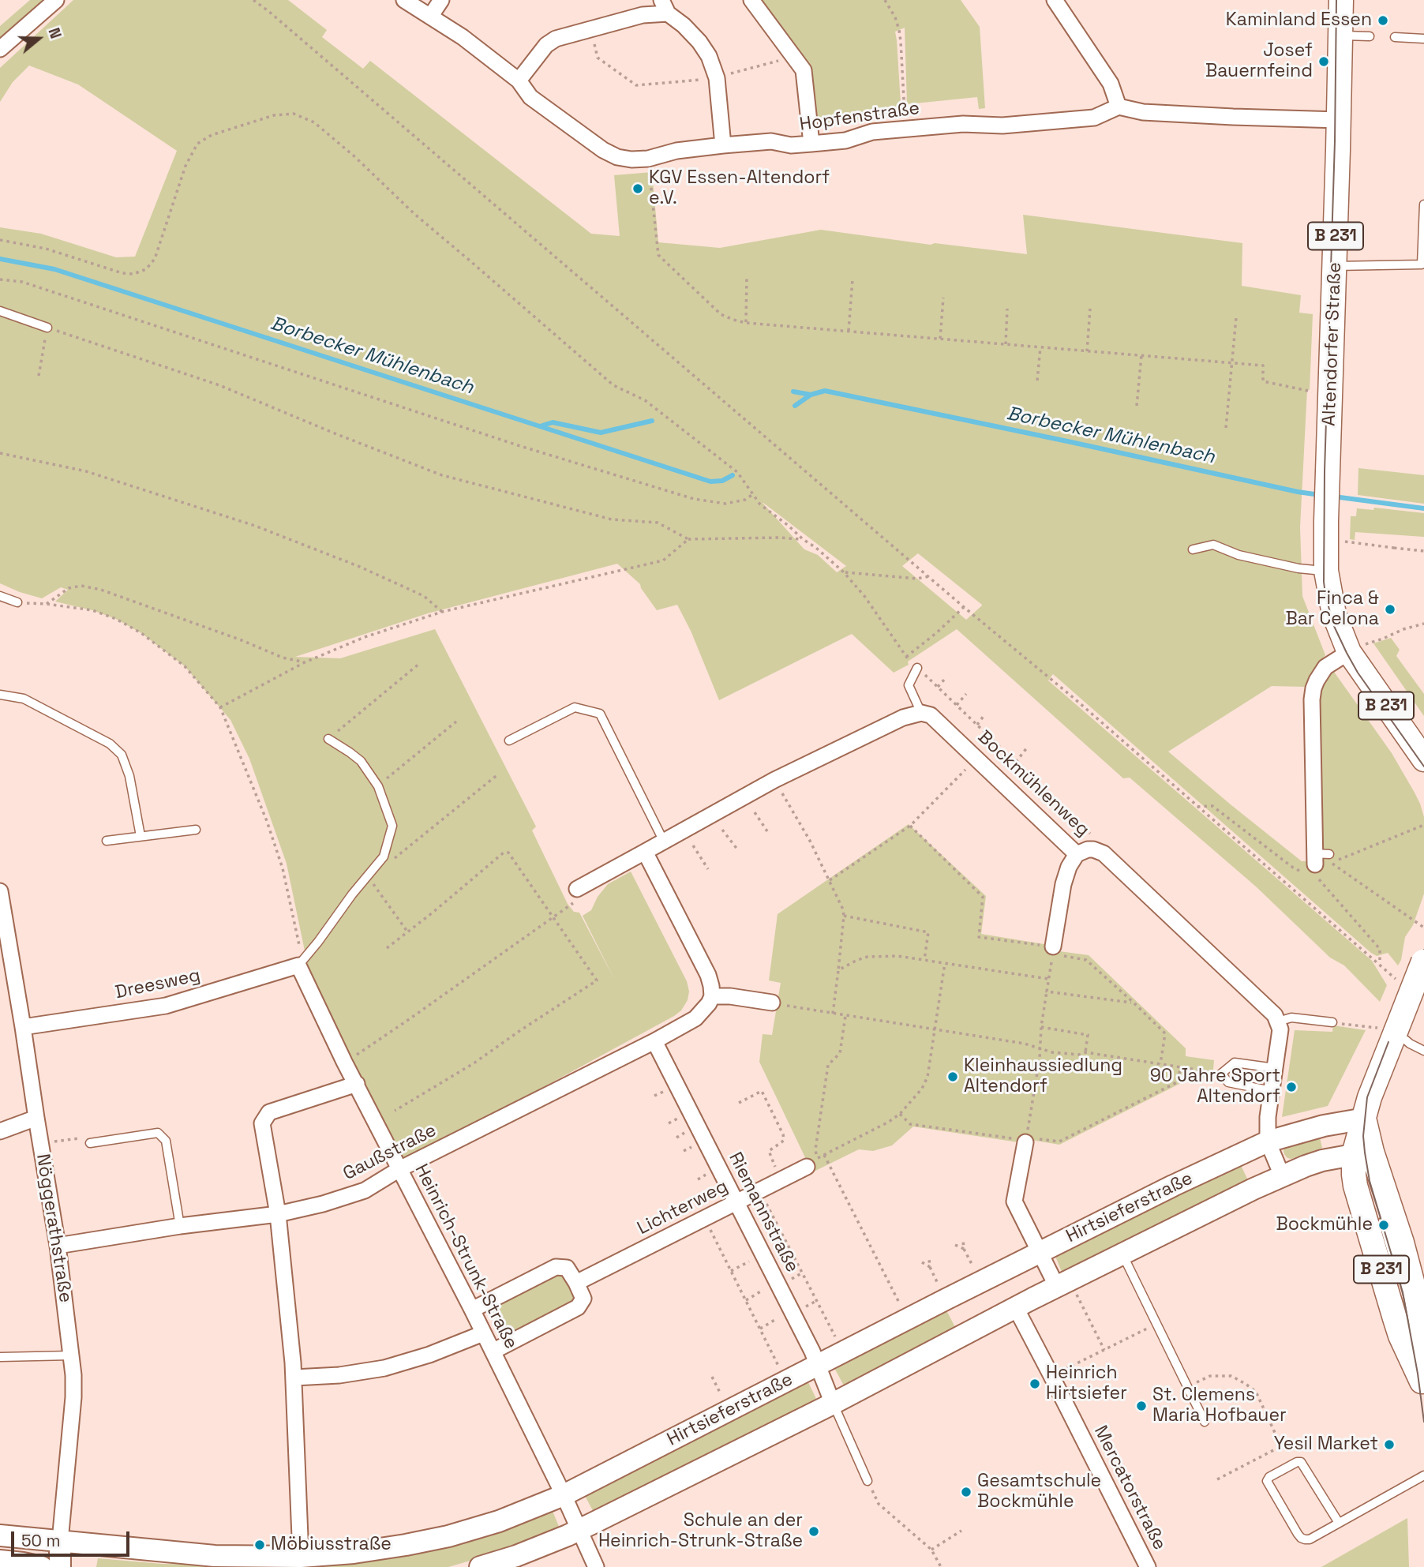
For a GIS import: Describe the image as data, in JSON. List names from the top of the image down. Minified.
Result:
{"streets":{"main road":["B 231","Altendorfer Straße","Hirtsieferstraße","Nöggerathstraße"],"street":["Hopfenstraße","Bockmühlenweg","Dreesweg","Gaußstraße","Lichterweg","Riemannstraße","Heinrich-Strunk-Straße","Mercatorstraße"]},"crossings":[["B 231","Hirtsieferstraße"],["Dreesweg","Nöggerathstraße"],["Dreesweg","Heinrich-Strunk-Straße"],["Gaußstraße","Riemannstraße"],["Gaußstraße","Nöggerathstraße"],["Gaußstraße","Heinrich-Strunk-Straße"],["Lichterweg","Riemannstraße"],["Hirtsieferstraße","Riemannstraße"],["Hirtsieferstraße","Nöggerathstraße"],["Hirtsieferstraße","Heinrich-Strunk-Straße"],["Hirtsieferstraße","Mercatorstraße"]],"water":["Borbecker Mühlenbach"],"places":["Kaminland Essen","Josef Bauernfeind","KGV Essen-Altendorf e.V.","Finca & Bar Celona","Kleinhaussiedlung Altendorf","90 Jahre Sport Altendorf","Bockmühle","Heinrich Hirtsiefer","St. Clemens Maria Hofbauer","Yesil Market","Gesamtschule Bockmühle","Schule an der Heinrich-Strunk-Straße","Möbiusstraße"],"scale_bar":"50 m","north":"right"}
